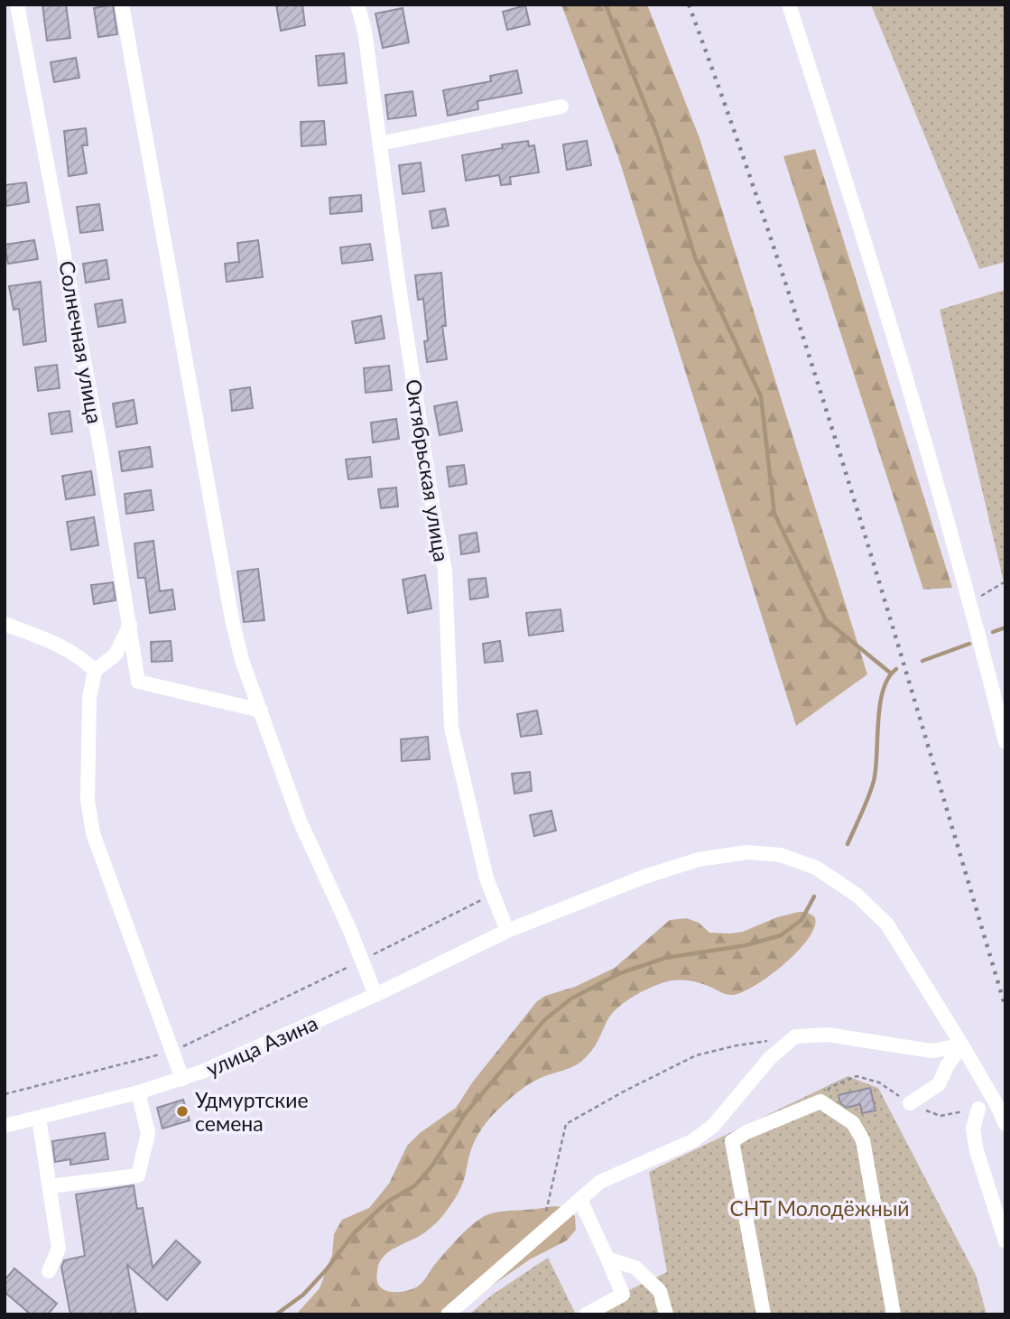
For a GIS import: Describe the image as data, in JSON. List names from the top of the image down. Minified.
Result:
{"streets":{"street":["Солнечная улица","Октябрьская улица","улица Азина"]},"crossings":[["Октябрьская улица","улица Азина"]],"parks":["СНТ Молодёжный"],"places":["Удмуртские семена"]}
